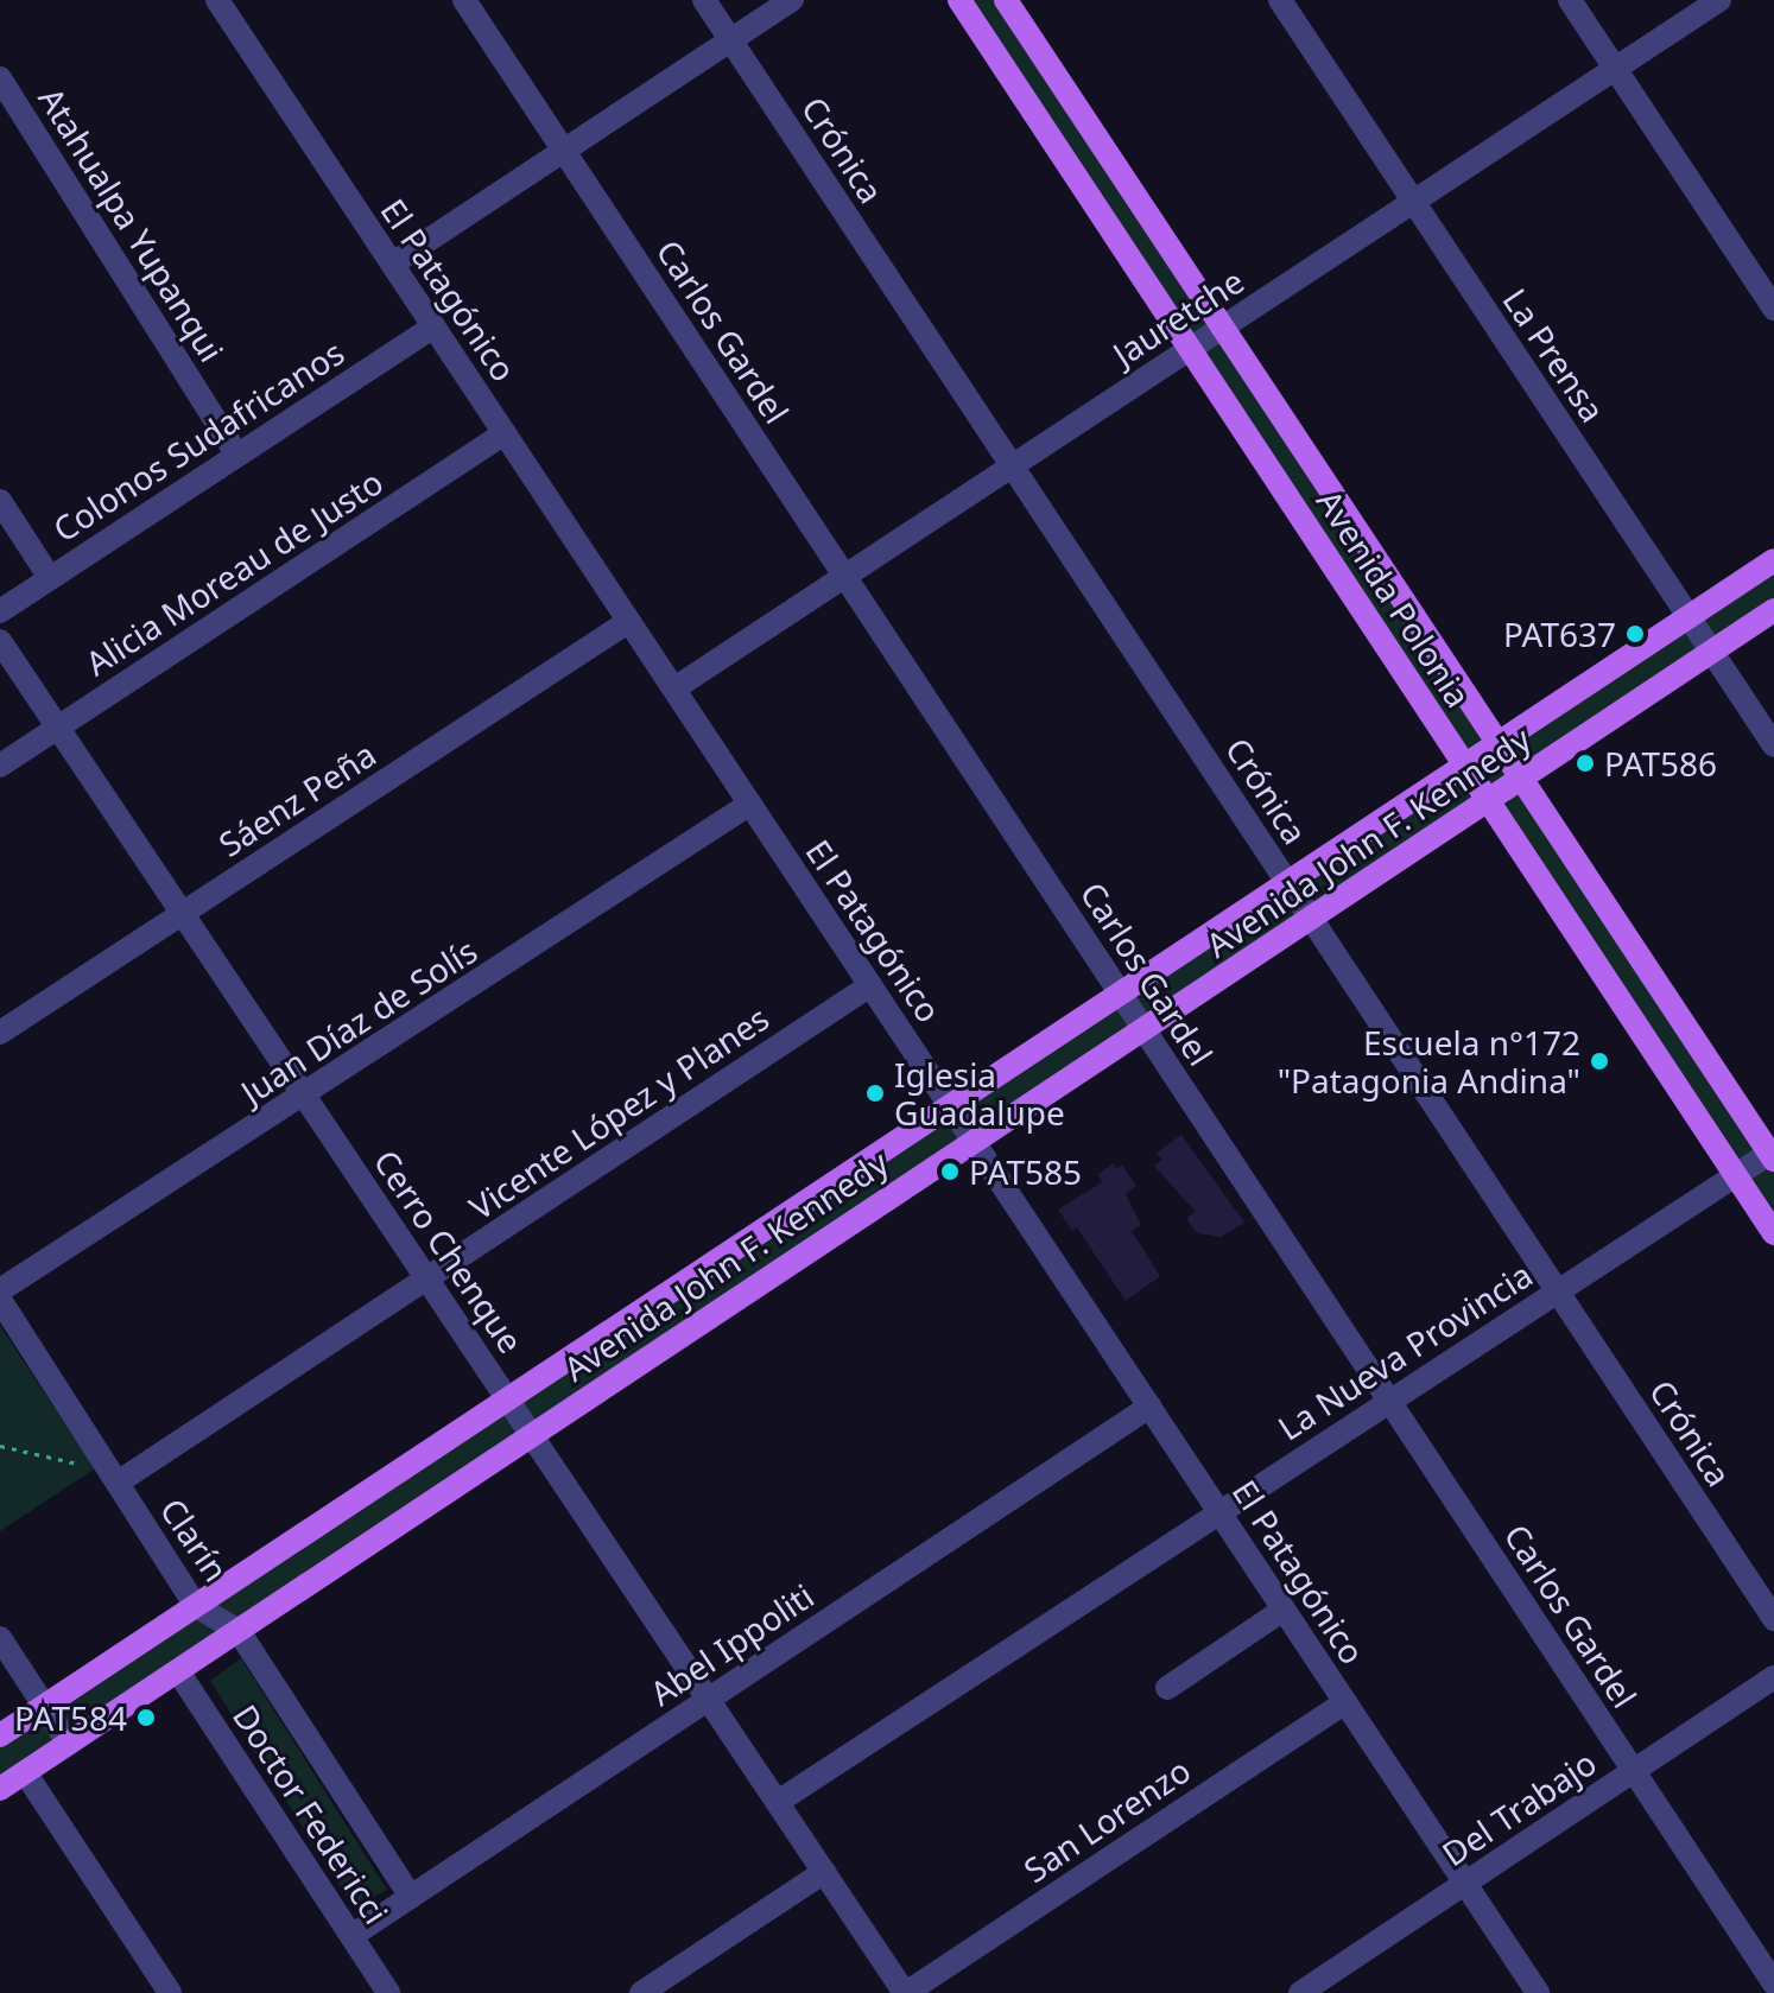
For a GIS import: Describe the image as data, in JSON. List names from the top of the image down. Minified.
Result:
{"streets":{"main road":["Avenida Polonia","Avenida John F. Kennedy"],"street":["Crónica","Atahualpa Yupanqui","El Patagónico","Jauretche","Carlos Gardel","La Prensa","Colonos Sudafricanos","Alicia Moreau de Justo","Sáenz Peña","Juan Díaz de Solís","Vicente López y Planes","Cerro Chenque","La Nueva Provincia","Clarín","Abel Ippoliti","Del Trabajo","Doctor Federicci","San Lorenzo"]},"crossings":[["Crónica","Jauretche"],["Crónica","Avenida John F. Kennedy"],["Crónica","La Nueva Provincia"],["Atahualpa Yupanqui","Colonos Sudafricanos"],["El Patagónico","Jauretche"],["El Patagónico","Colonos Sudafricanos"],["El Patagónico","Alicia Moreau de Justo"],["El Patagónico","Sáenz Peña"],["El Patagónico","Avenida John F. Kennedy"],["El Patagónico","Juan Díaz de Solís"],["El Patagónico","Vicente López y Planes"],["El Patagónico","La Nueva Provincia"],["El Patagónico","Abel Ippoliti"],["El Patagónico","Del Trabajo"],["El Patagónico","San Lorenzo"],["Jauretche","Carlos Gardel"],["Jauretche","La Prensa"],["Jauretche","Avenida Polonia"],["Carlos Gardel","Avenida John F. Kennedy"],["Carlos Gardel","La Nueva Provincia"],["Carlos Gardel","Del Trabajo"],["La Prensa","Avenida John F. Kennedy"],["Alicia Moreau de Justo","Cerro Chenque"],["Avenida Polonia","Avenida John F. Kennedy"],["Avenida Polonia","La Nueva Provincia"],["Sáenz Peña","Cerro Chenque"],["Avenida John F. Kennedy","Cerro Chenque"],["Avenida John F. Kennedy","Clarín"],["Avenida John F. Kennedy","Doctor Federicci"],["Juan Díaz de Solís","Cerro Chenque"],["Vicente López y Planes","Cerro Chenque"],["Vicente López y Planes","Clarín"],["Cerro Chenque","La Nueva Provincia"],["Cerro Chenque","Abel Ippoliti"],["Cerro Chenque","San Lorenzo"],["Clarín","Abel Ippoliti"],["Abel Ippoliti","Doctor Federicci"]],"places":["PAT637","PAT586","Escuela n°172 \"Patagonia Andina\"","Iglesia Guadalupe","PAT585","PAT584"]}
